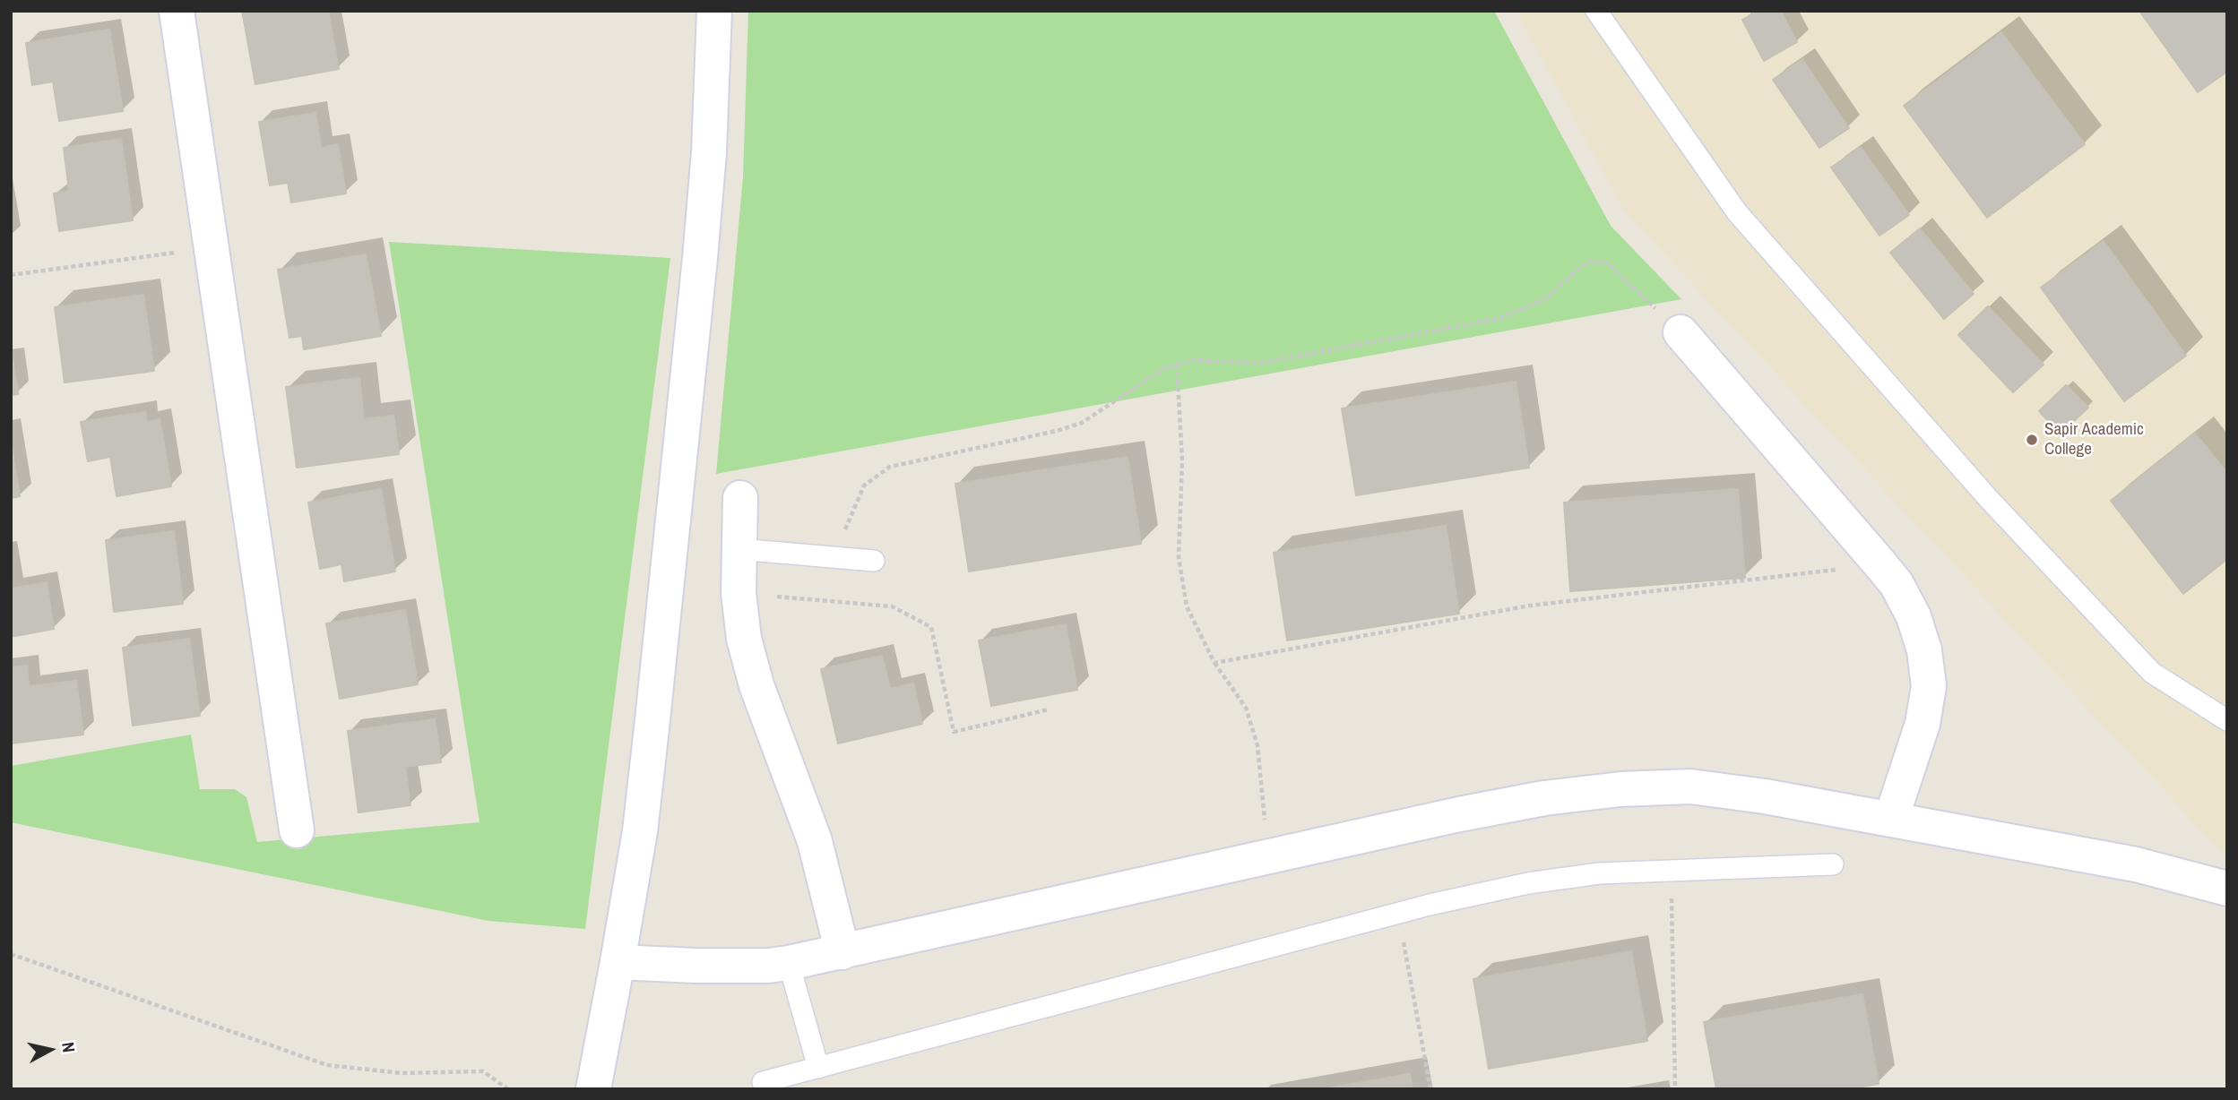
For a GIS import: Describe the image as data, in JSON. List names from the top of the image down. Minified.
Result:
{"places":["Sapir Academic College"],"north":"right"}
